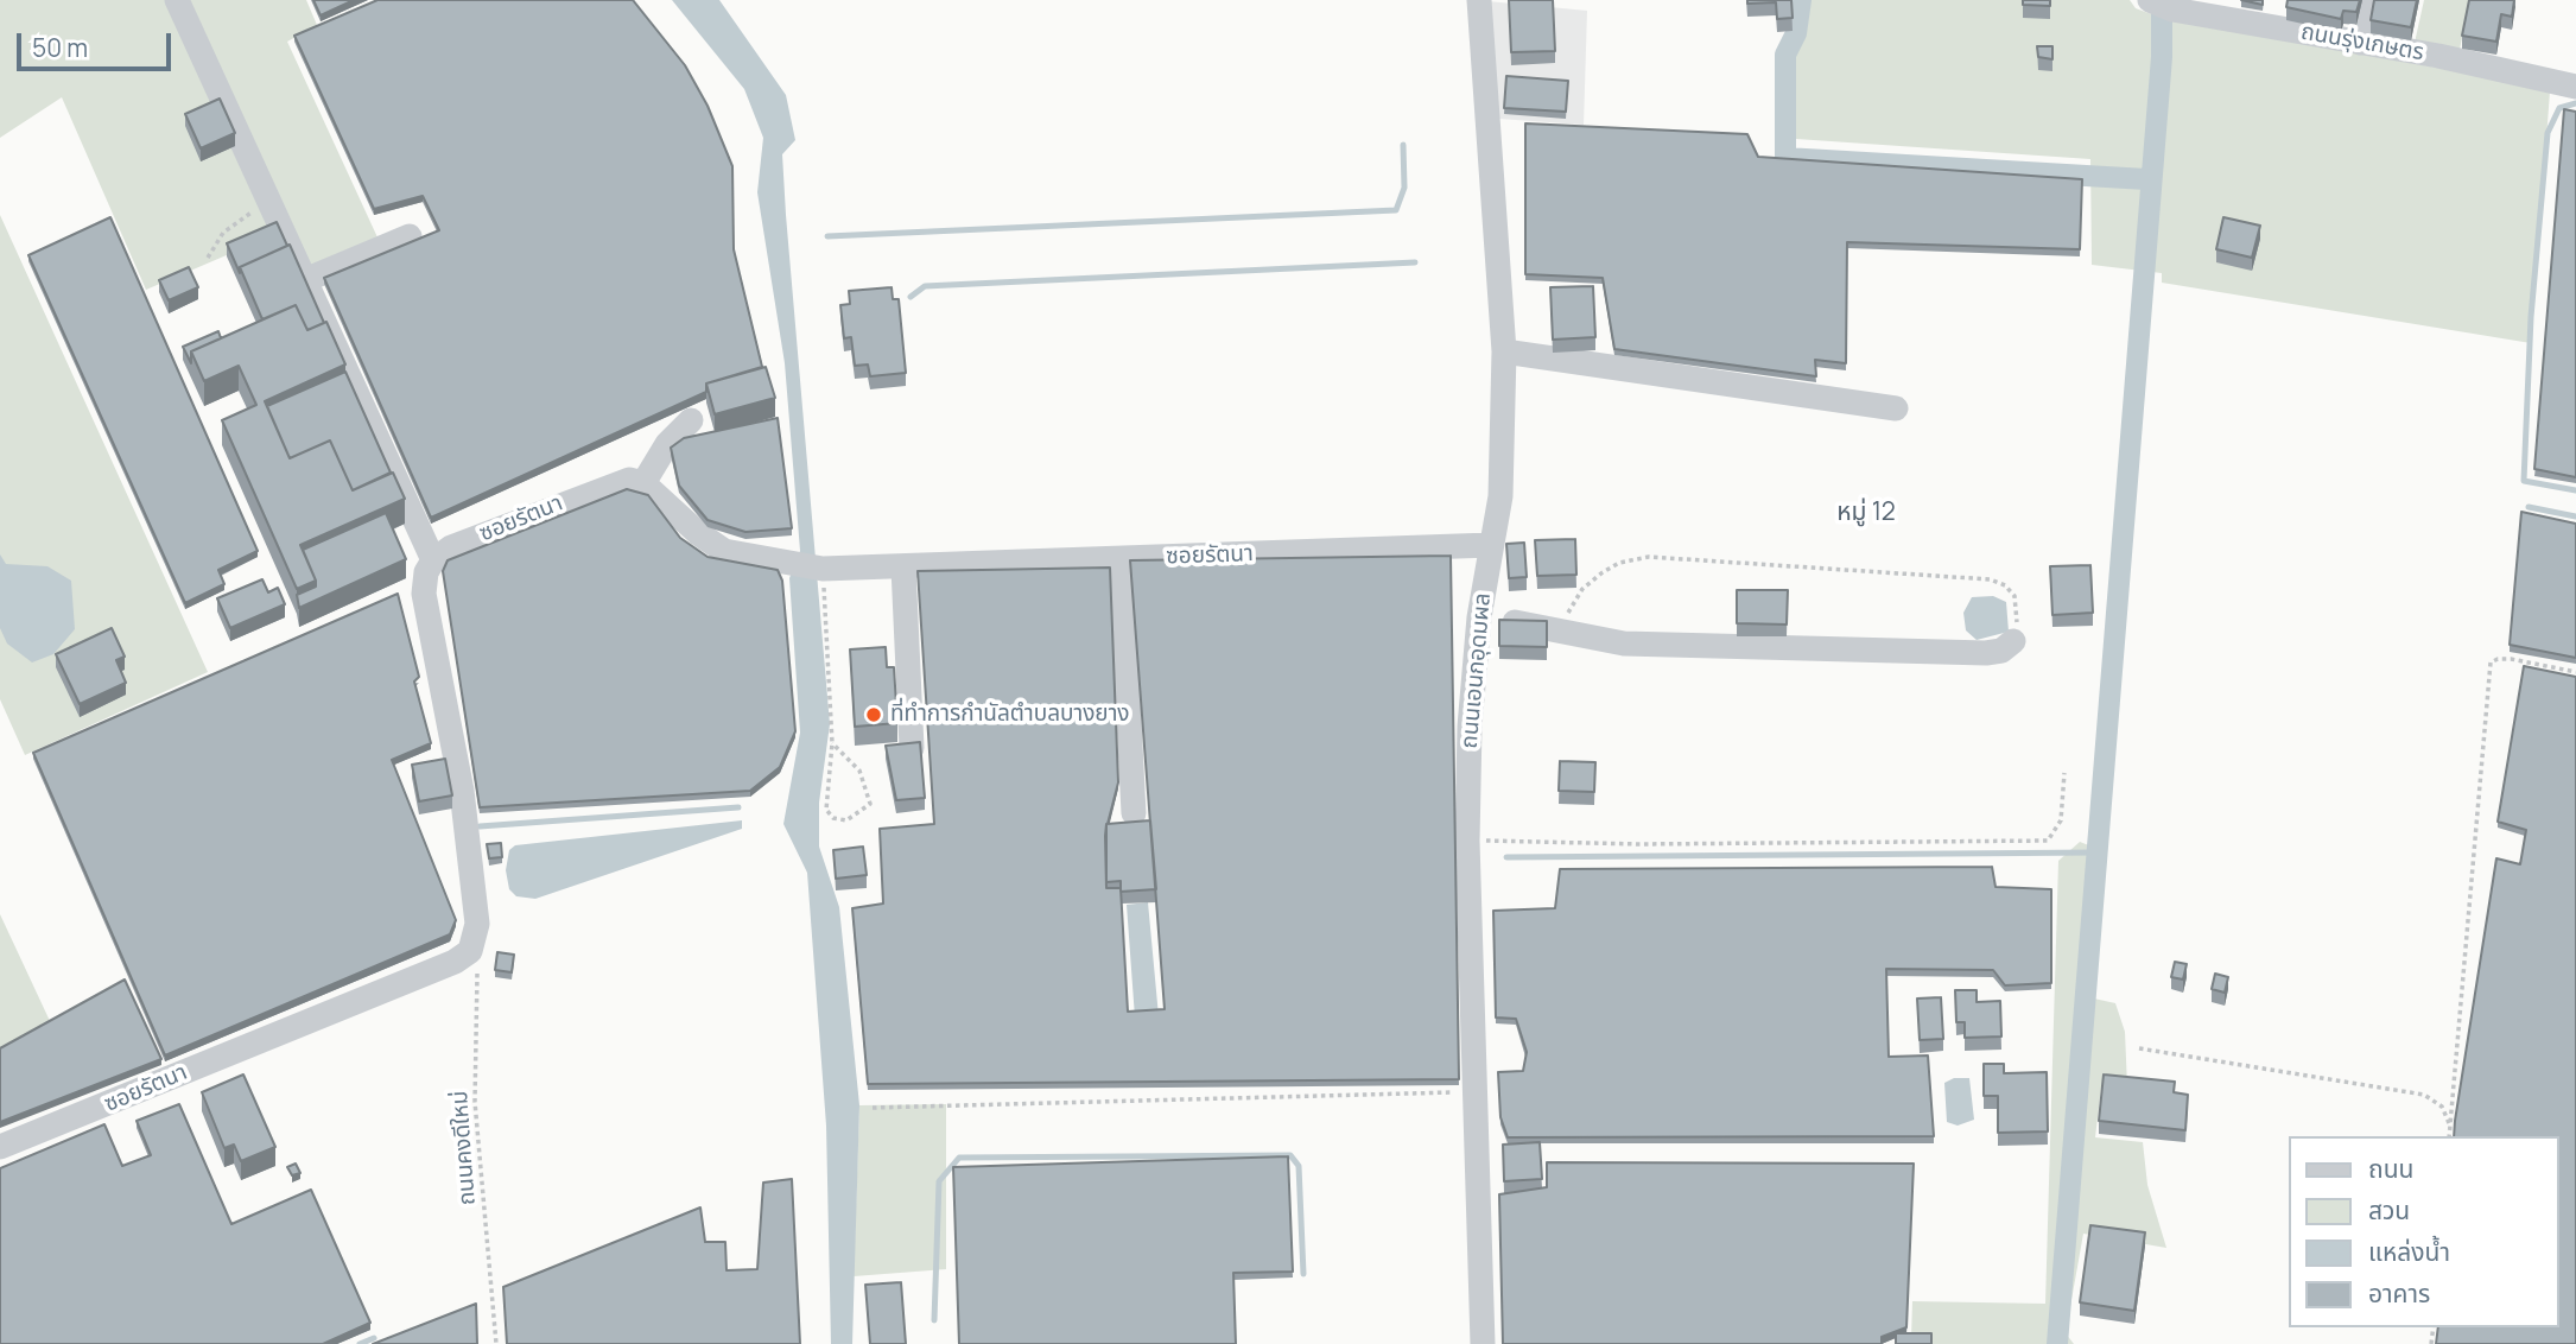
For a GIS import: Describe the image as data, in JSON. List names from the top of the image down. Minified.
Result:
{"streets":{"street":["ถนนรุ่งเกษตร","ซอยรัตนา","ถนนเอนกอุดมผล"],"path":["ถนนคงดีใหม่"]},"crossings":[["ซอยรัตนา","ถนนเอนกอุดมผล"],["ซอยรัตนา","ถนนคงดีใหม่"]],"districts":["หมู่ 12"],"places":["ที่ทำการกำนัลตำบลบางยาง"],"legend":["ถนน","สวน","แหล่งน้ำ","อาคาร"],"scale_bar":"50 m"}
